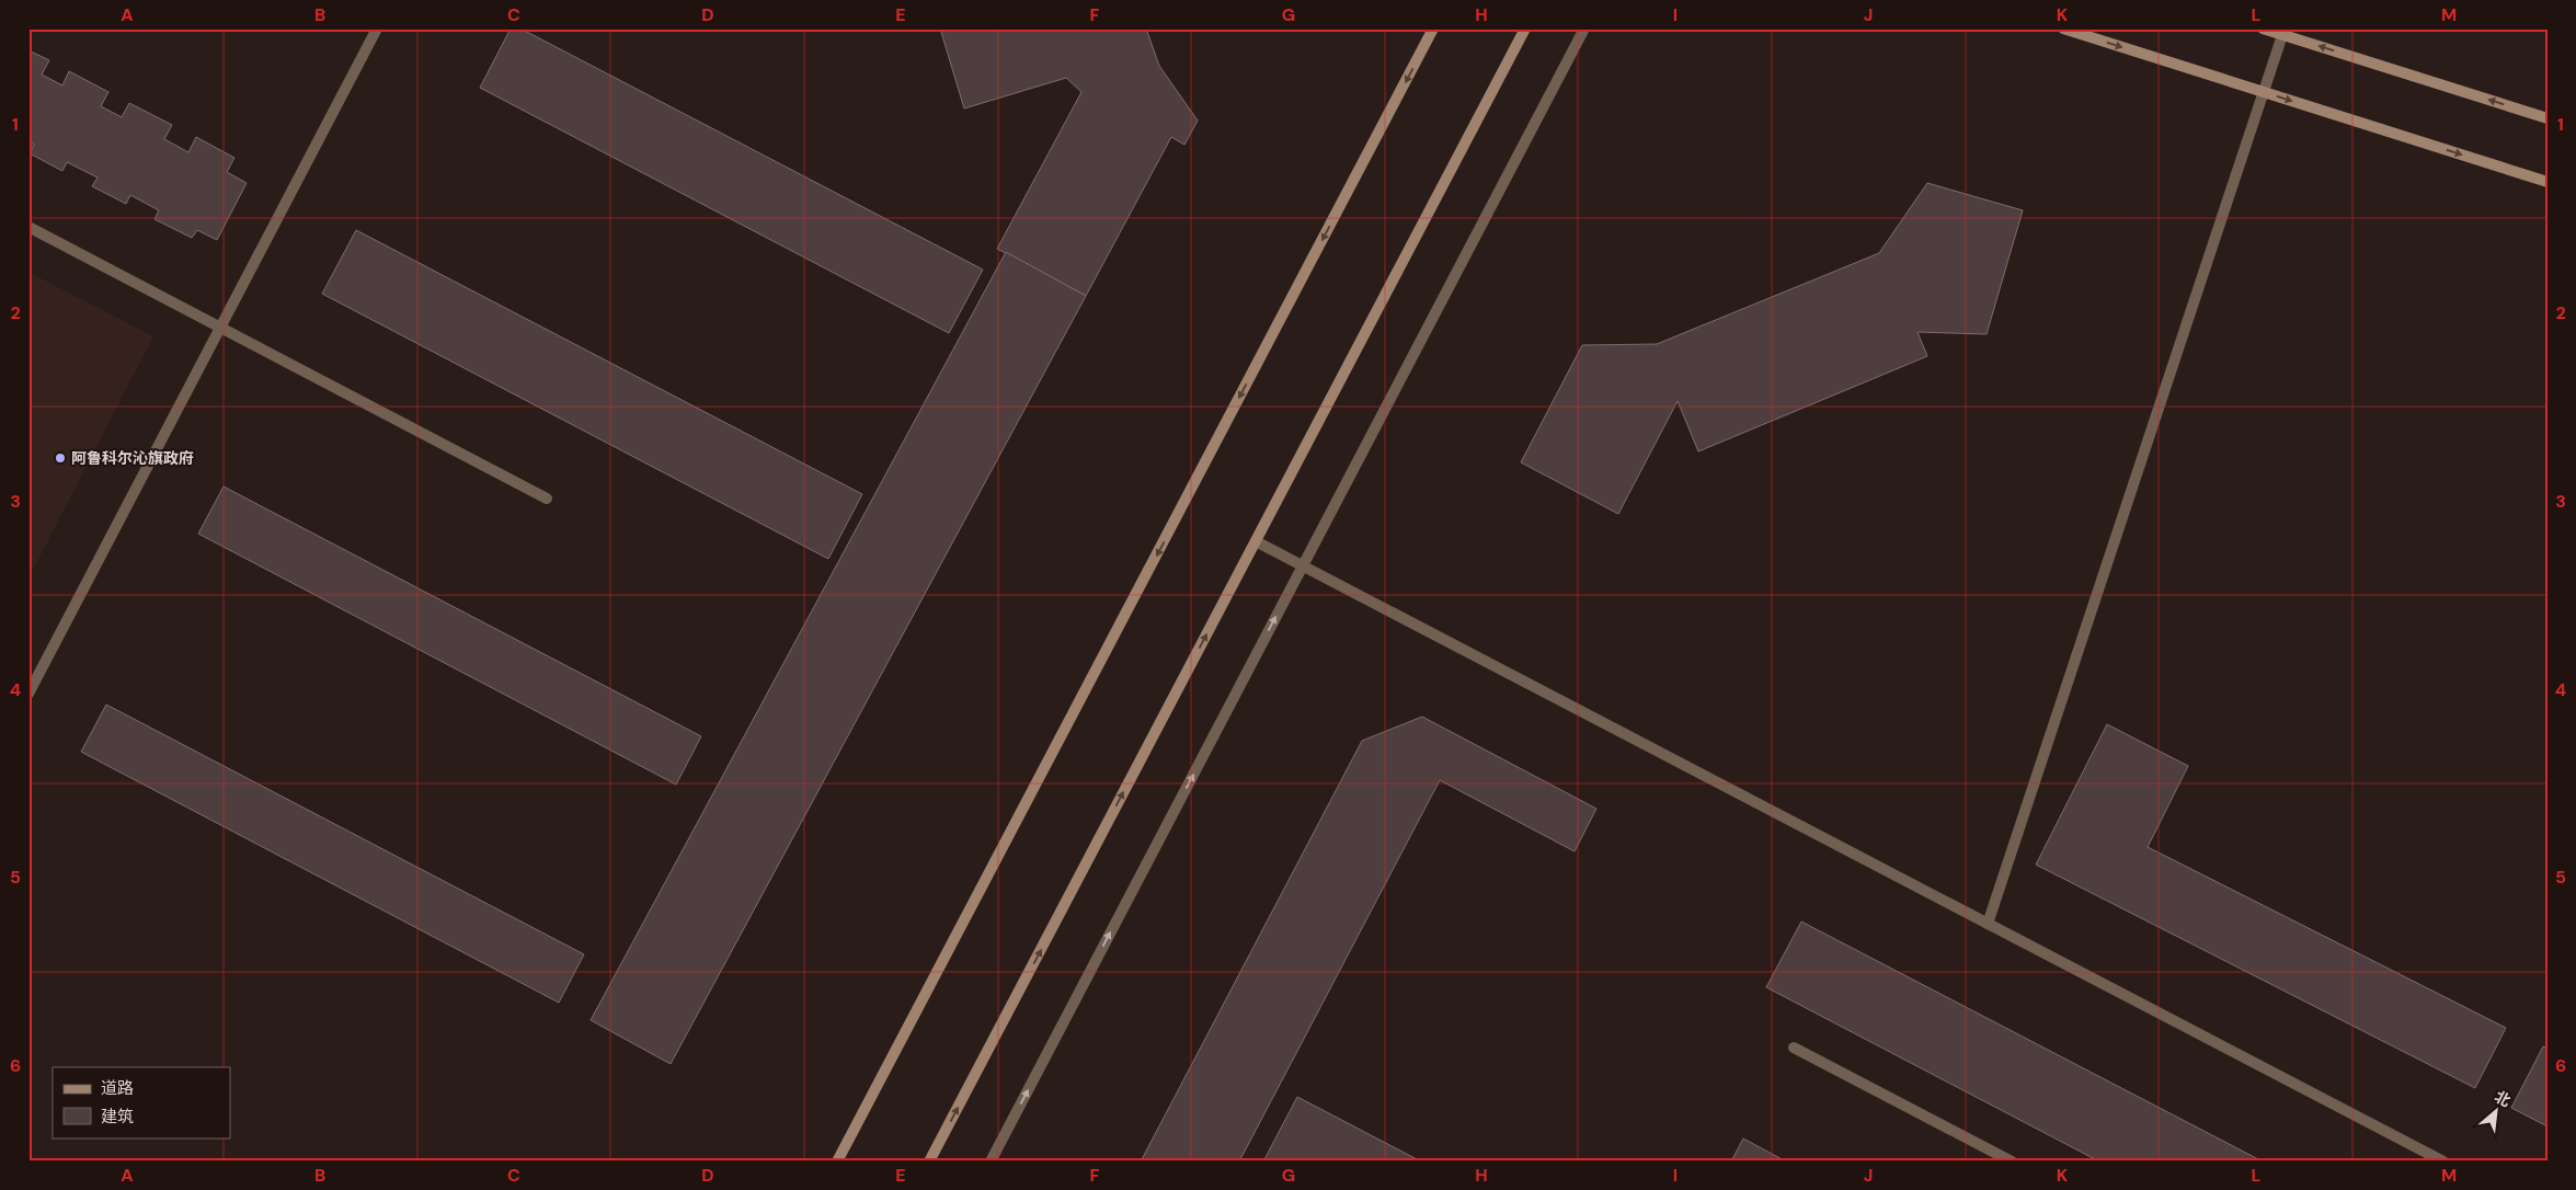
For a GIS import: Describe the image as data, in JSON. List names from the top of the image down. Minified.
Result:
{"places":["阿鲁科尔沁旗政府"],"legend":["道路","建筑"],"north":"top right","grid":{"columns":["A","B","C","D","E","F","G","H","I","J","K","L","M"],"rows":["1","2","3","4","5","6"]}}
